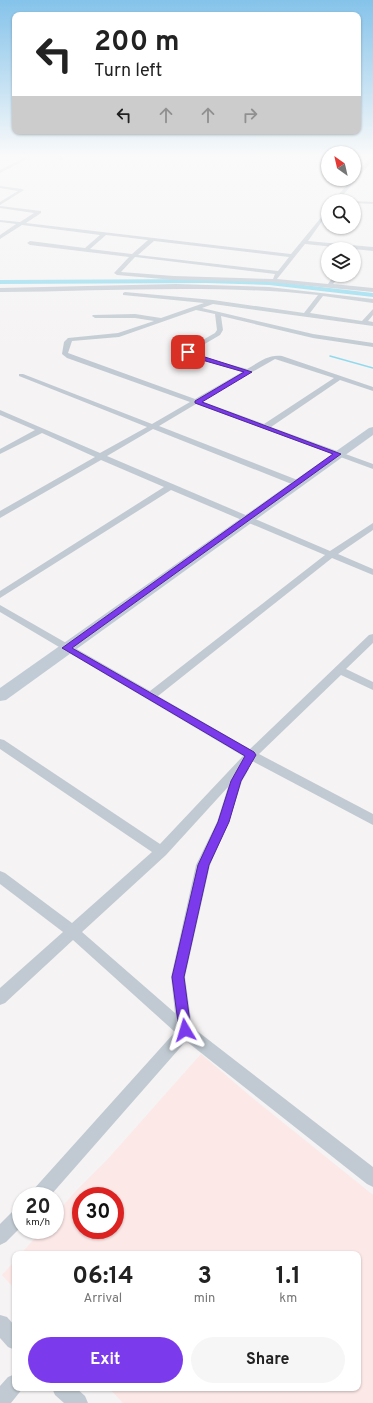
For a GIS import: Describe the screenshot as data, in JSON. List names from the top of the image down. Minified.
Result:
{"north":"top left","page":{"turn":["200 m","Turn left"],"speed":"20 km/h","limit":"30","eta":["06:14","Arrival","3","min","1.1","km"],"buttons":["Exit","Share"]}}
